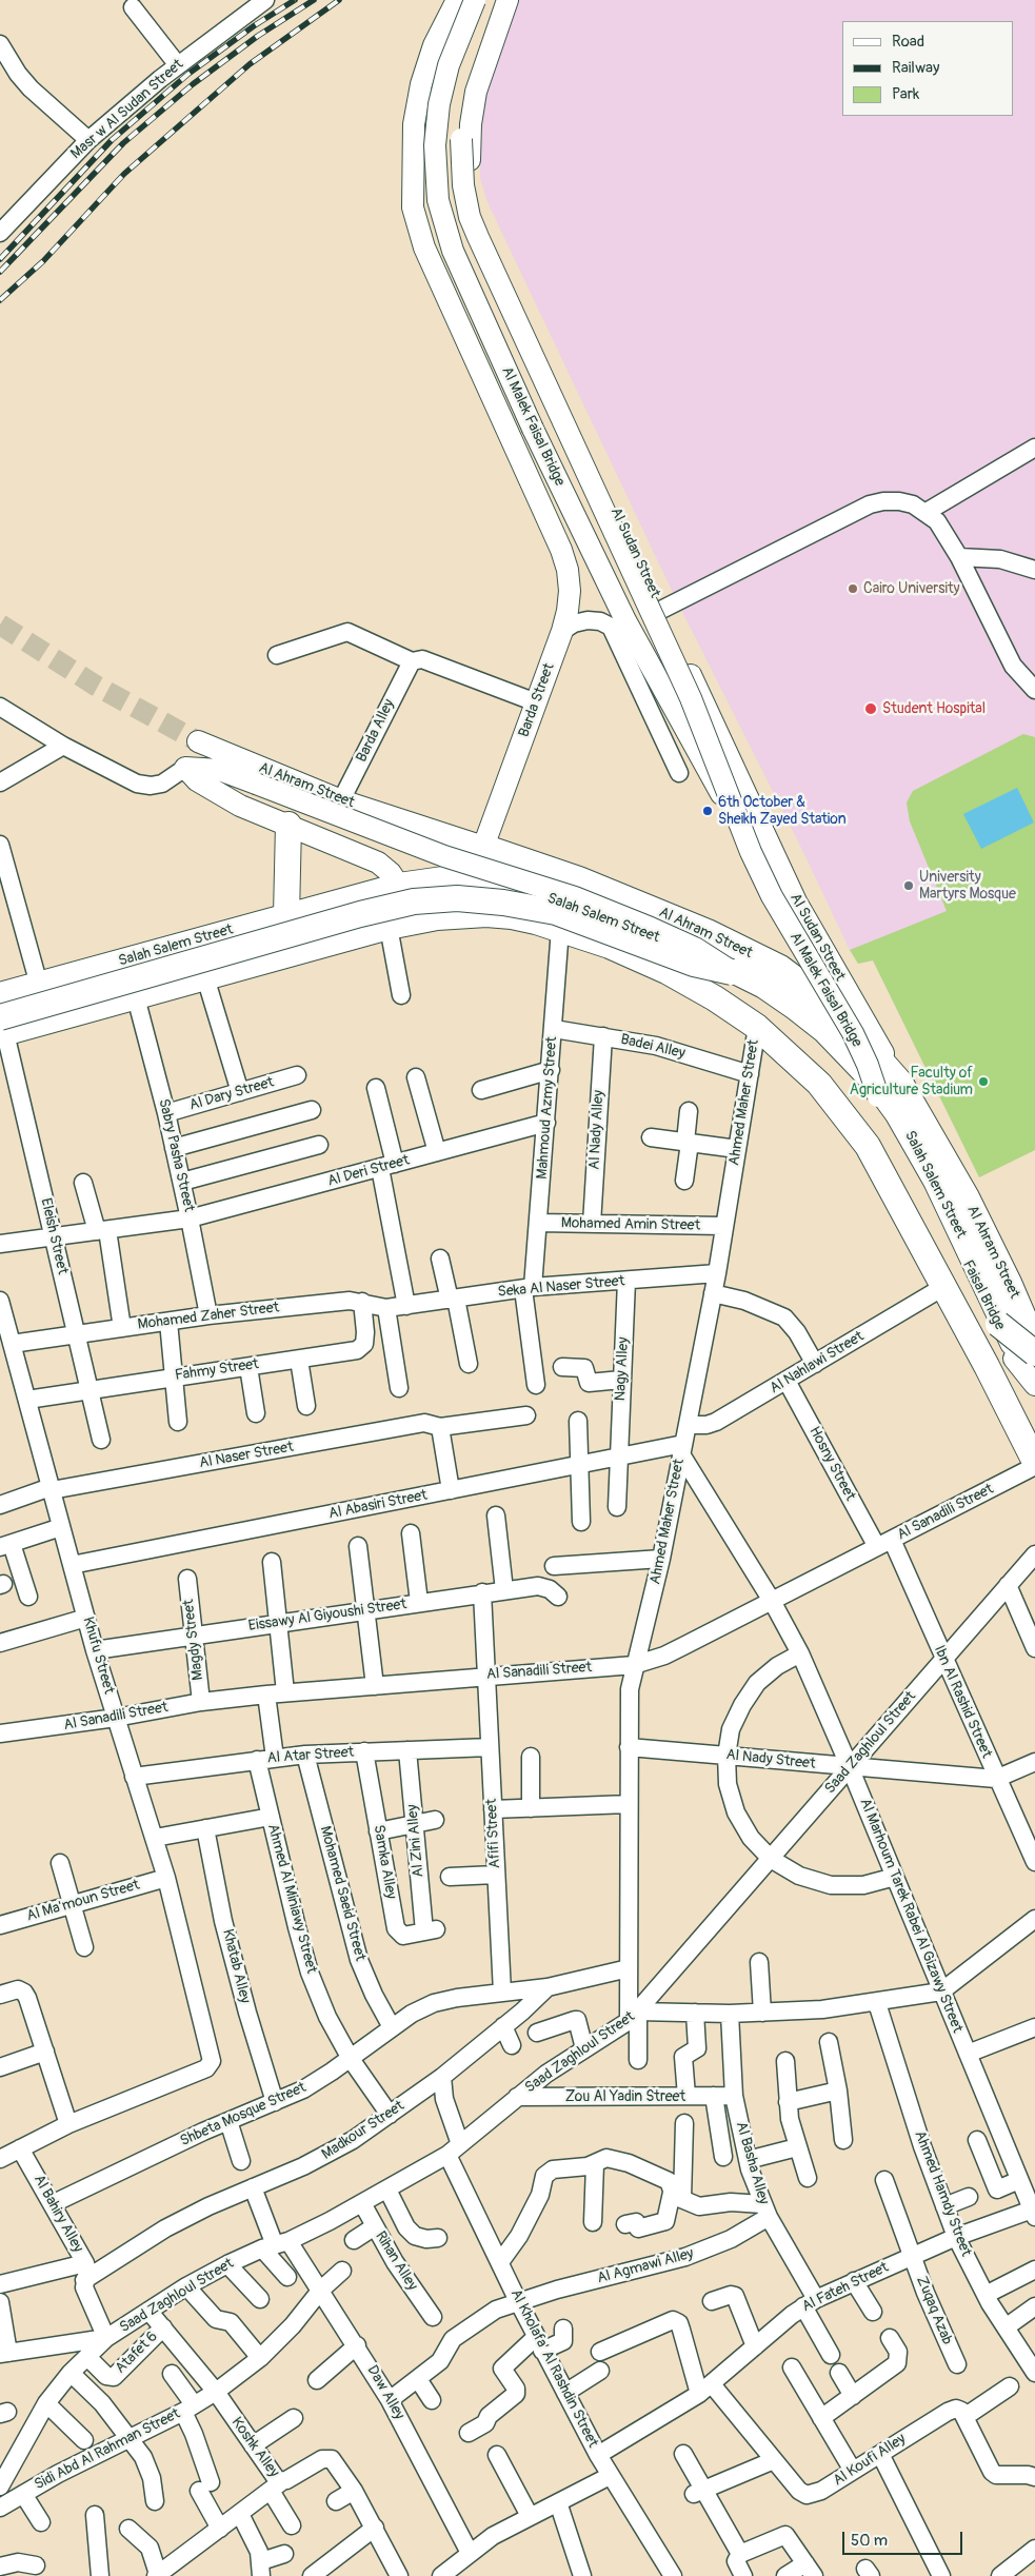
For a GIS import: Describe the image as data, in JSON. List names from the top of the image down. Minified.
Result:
{"streets":{"highway":["Al Ahram Street","Salah Salem Street","Faisal Bridge"],"main road":["Al Malek Faisal Bridge","Al Sudan Street","Barda Street"],"street":["Masr w Al Sudan Street","Barda Alley","Badei Alley","Al Dary Street","Ahmed Maher Street","Mahmoud Azmy Street","Al Nady Alley","Sabry Pasha Street","Al Deri Street","Mohamed Amin Street","Eleish Street","Seka Al Naser Street","Mohamed Zaher Street","Al Nahlawi Street","Nagy Alley","Fahmy Street","Al Naser Street","Hosny Street","Al Abasiri Street","Al Sanadili Street","Eissawy Al Giyoushi Street","Magdy Street","Khufu Street","Ibn Al Rashid Street","Saad Zaghloul Street","Al Atar Street","Al Nady Street","Afifi Street","Al Zini Alley","Samka Alley","Mohamed Saeid Street","Ahmed Al Miniawy Street","Al Ma'moun Street","Al Marhoum Tarek Rabei Al Gizawy Street","Khatab Alley","Zou Al Yadin Street","Shbeta Mosque Street","Madkour Street","Al Basha Alley","Ahmed Hamdy Street","Al Bahiry Alley","Rihan Alley","Al Agmawi Alley","Al Fateh Street","Zuqaq Azab","Atafet 6","Al Kholafa' Al Rashdin Street","Daw Alley","Koshk Alley","Sidi Abd Al Rahman Street","Al Koufi Alley"]},"crossings":[["Al Malek Faisal Bridge","Al Sudan Street"],["Al Malek Faisal Bridge","Faisal Bridge"],["Al Sudan Street","Al Ahram Street"],["Barda Street","Al Ahram Street"],["Barda Alley","Al Ahram Street"],["Al Ahram Street","Salah Salem Street"],["Al Ahram Street","Faisal Bridge"],["Salah Salem Street","Mahmoud Azmy Street"],["Salah Salem Street","Sabry Pasha Street"],["Salah Salem Street","Eleish Street"],["Salah Salem Street","Faisal Bridge"],["Badei Alley","Ahmed Maher Street"],["Badei Alley","Mahmoud Azmy Street"],["Badei Alley","Al Nady Alley"],["Al Dary Street","Sabry Pasha Street"],["Ahmed Maher Street","Mohamed Amin Street"],["Ahmed Maher Street","Seka Al Naser Street"],["Ahmed Maher Street","Al Nahlawi Street"],["Ahmed Maher Street","Al Abasiri Street"],["Ahmed Maher Street","Al Sanadili Street"],["Ahmed Maher Street","Saad Zaghloul Street"],["Ahmed Maher Street","Al Nady Street"],["Ahmed Maher Street","Al Marhoum Tarek Rabei Al Gizawy Street"],["Ahmed Maher Street","Madkour Street"],["Mahmoud Azmy Street","Al Deri Street"],["Mahmoud Azmy Street","Mohamed Amin Street"],["Mahmoud Azmy Street","Seka Al Naser Street"],["Al Nady Alley","Mohamed Amin Street"],["Sabry Pasha Street","Al Deri Street"],["Sabry Pasha Street","Mohamed Zaher Street"],["Al Deri Street","Eleish Street"],["Eleish Street","Faisal Bridge"],["Eleish Street","Mohamed Zaher Street"],["Eleish Street","Fahmy Street"],["Seka Al Naser Street","Mohamed Zaher Street"],["Seka Al Naser Street","Nagy Alley"],["Mohamed Zaher Street","Fahmy Street"],["Mohamed Zaher Street","Khufu Street"],["Al Nahlawi Street","Hosny Street"],["Nagy Alley","Al Abasiri Street"],["Fahmy Street","Khufu Street"],["Al Naser Street","Khufu Street"],["Hosny Street","Al Sanadili Street"],["Hosny Street","Ibn Al Rashid Street"],["Al Abasiri Street","Khufu Street"],["Al Abasiri Street","Al Marhoum Tarek Rabei Al Gizawy Street"],["Al Sanadili Street","Magdy Street"],["Al Sanadili Street","Khufu Street"],["Al Sanadili Street","Ibn Al Rashid Street"],["Al Sanadili Street","Afifi Street"],["Al Sanadili Street","Al Marhoum Tarek Rabei Al Gizawy Street"],["Eissawy Al Giyoushi Street","Magdy Street"],["Eissawy Al Giyoushi Street","Khufu Street"],["Eissawy Al Giyoushi Street","Afifi Street"],["Khufu Street","Al Atar Street"],["Khufu Street","Al Ma'moun Street"],["Ibn Al Rashid Street","Saad Zaghloul Street"],["Ibn Al Rashid Street","Al Nady Street"],["Saad Zaghloul Street","Al Nady Street"],["Saad Zaghloul Street","Al Marhoum Tarek Rabei Al Gizawy Street"],["Saad Zaghloul Street","Zou Al Yadin Street"],["Saad Zaghloul Street","Al Bahiry Alley"],["Saad Zaghloul Street","Rihan Alley"],["Saad Zaghloul Street","Atafet 6"],["Saad Zaghloul Street","Al Kholafa' Al Rashdin Street"],["Saad Zaghloul Street","Daw Alley"],["Saad Zaghloul Street","Koshk Alley"],["Al Atar Street","Afifi Street"],["Al Atar Street","Al Zini Alley"],["Al Atar Street","Samka Alley"],["Al Atar Street","Mohamed Saeid Street"],["Al Atar Street","Ahmed Al Miniawy Street"],["Al Nady Street","Al Marhoum Tarek Rabei Al Gizawy Street"],["Afifi Street","Shbeta Mosque Street"],["Al Zini Alley","Samka Alley"],["Mohamed Saeid Street","Shbeta Mosque Street"],["Ahmed Al Miniawy Street","Shbeta Mosque Street"],["Ahmed Al Miniawy Street","Madkour Street"],["Al Marhoum Tarek Rabei Al Gizawy Street","Al Fateh Street"],["Khatab Alley","Shbeta Mosque Street"],["Zou Al Yadin Street","Al Basha Alley"],["Shbeta Mosque Street","Madkour Street"],["Shbeta Mosque Street","Al Bahiry Alley"],["Madkour Street","Al Bahiry Alley"],["Madkour Street","Al Kholafa' Al Rashdin Street"],["Al Basha Alley","Al Agmawi Alley"],["Al Basha Alley","Al Fateh Street"],["Ahmed Hamdy Street","Al Fateh Street"],["Al Agmawi Alley","Al Kholafa' Al Rashdin Street"],["Al Agmawi Alley","Daw Alley"],["Al Fateh Street","Zuqaq Azab"],["Al Fateh Street","Al Kholafa' Al Rashdin Street"],["Al Fateh Street","Al Koufi Alley"],["Atafet 6","Koshk Alley"],["Daw Alley","Sidi Abd Al Rahman Street"],["Koshk Alley","Sidi Abd Al Rahman Street"]],"places":["Cairo University","Student Hospital","6th October & Sheikh Zayed Station","University Martyrs Mosque","Faculty of Agriculture Stadium"],"legend":["Road","Railway","Park"],"scale_bar":"50 m"}
